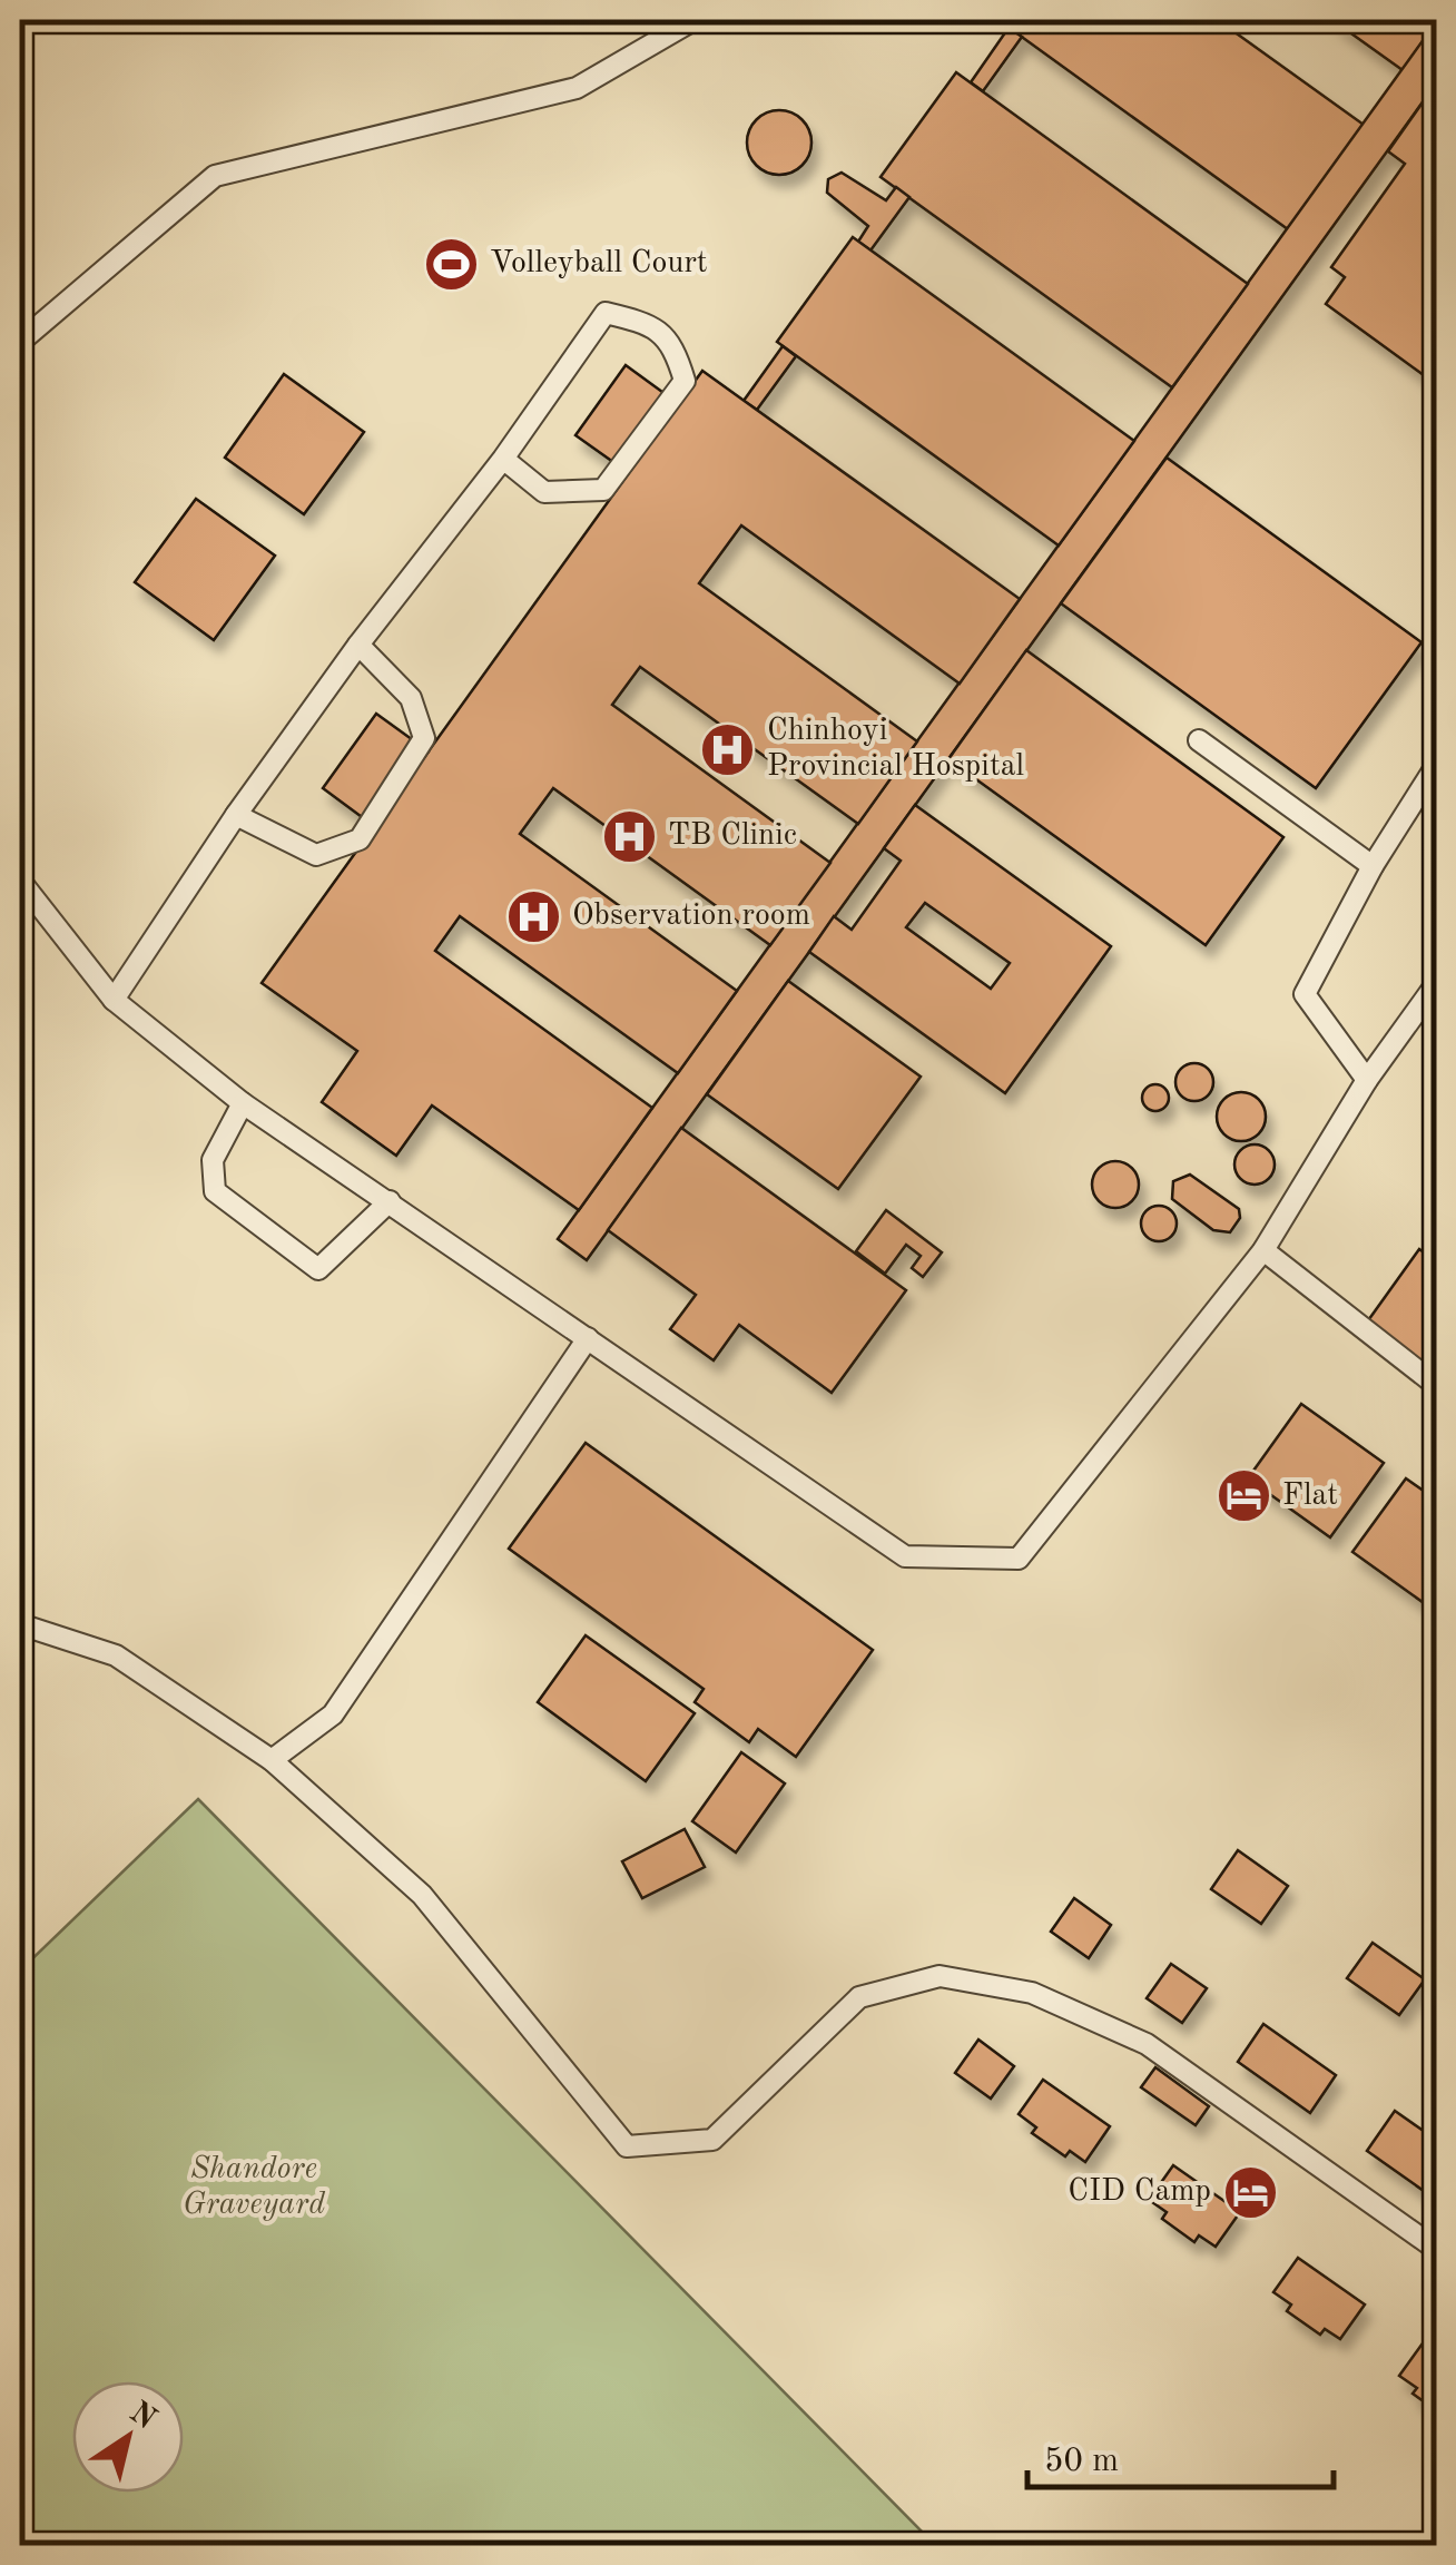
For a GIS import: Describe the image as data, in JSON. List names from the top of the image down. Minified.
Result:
{"parks":["Shandore Graveyard"],"places":{"sports":["Volleyball Court"],"hospital":["Chinhoyi Provincial Hospital","TB Clinic","Observation room"],"hotel":["Flat","CID Camp"]},"scale_bar":"50 m","north":"top right"}
